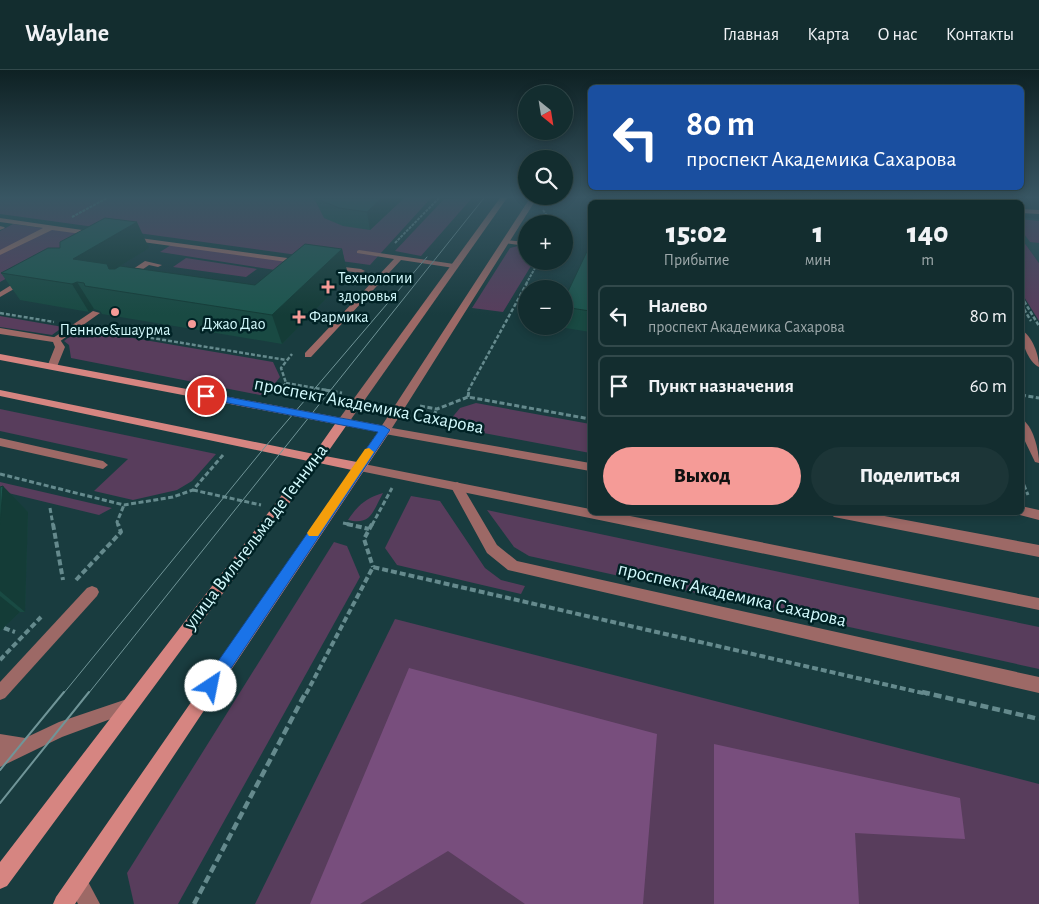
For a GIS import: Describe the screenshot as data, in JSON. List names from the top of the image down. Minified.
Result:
{"streets":{"main road":["проспект Академика Сахарова","улица Вильгельма де Геннина"]},"crossings":[["проспект Академика Сахарова","улица Вильгельма де Геннина"]],"places":{"health":["Технологии здоровья","Фармика"],"other":["Пенное&шаурма","Джао Дао"]},"north":"bottom right","page":{"header":"Waylane","nav":["Главная","Карта","О нас","Контакты"],"map_buttons":["+","−"],"turn":["80 m","проспект Академика Сахарова"],"eta":["15:02","Прибытие","1","мин","140","m"],"list":[{"name":"Налево","note":"проспект Академика Сахарова","value":"80 m"},{"name":"Пункт назначения","value":"60 m"}],"buttons":["Выход","Поделиться"]}}
